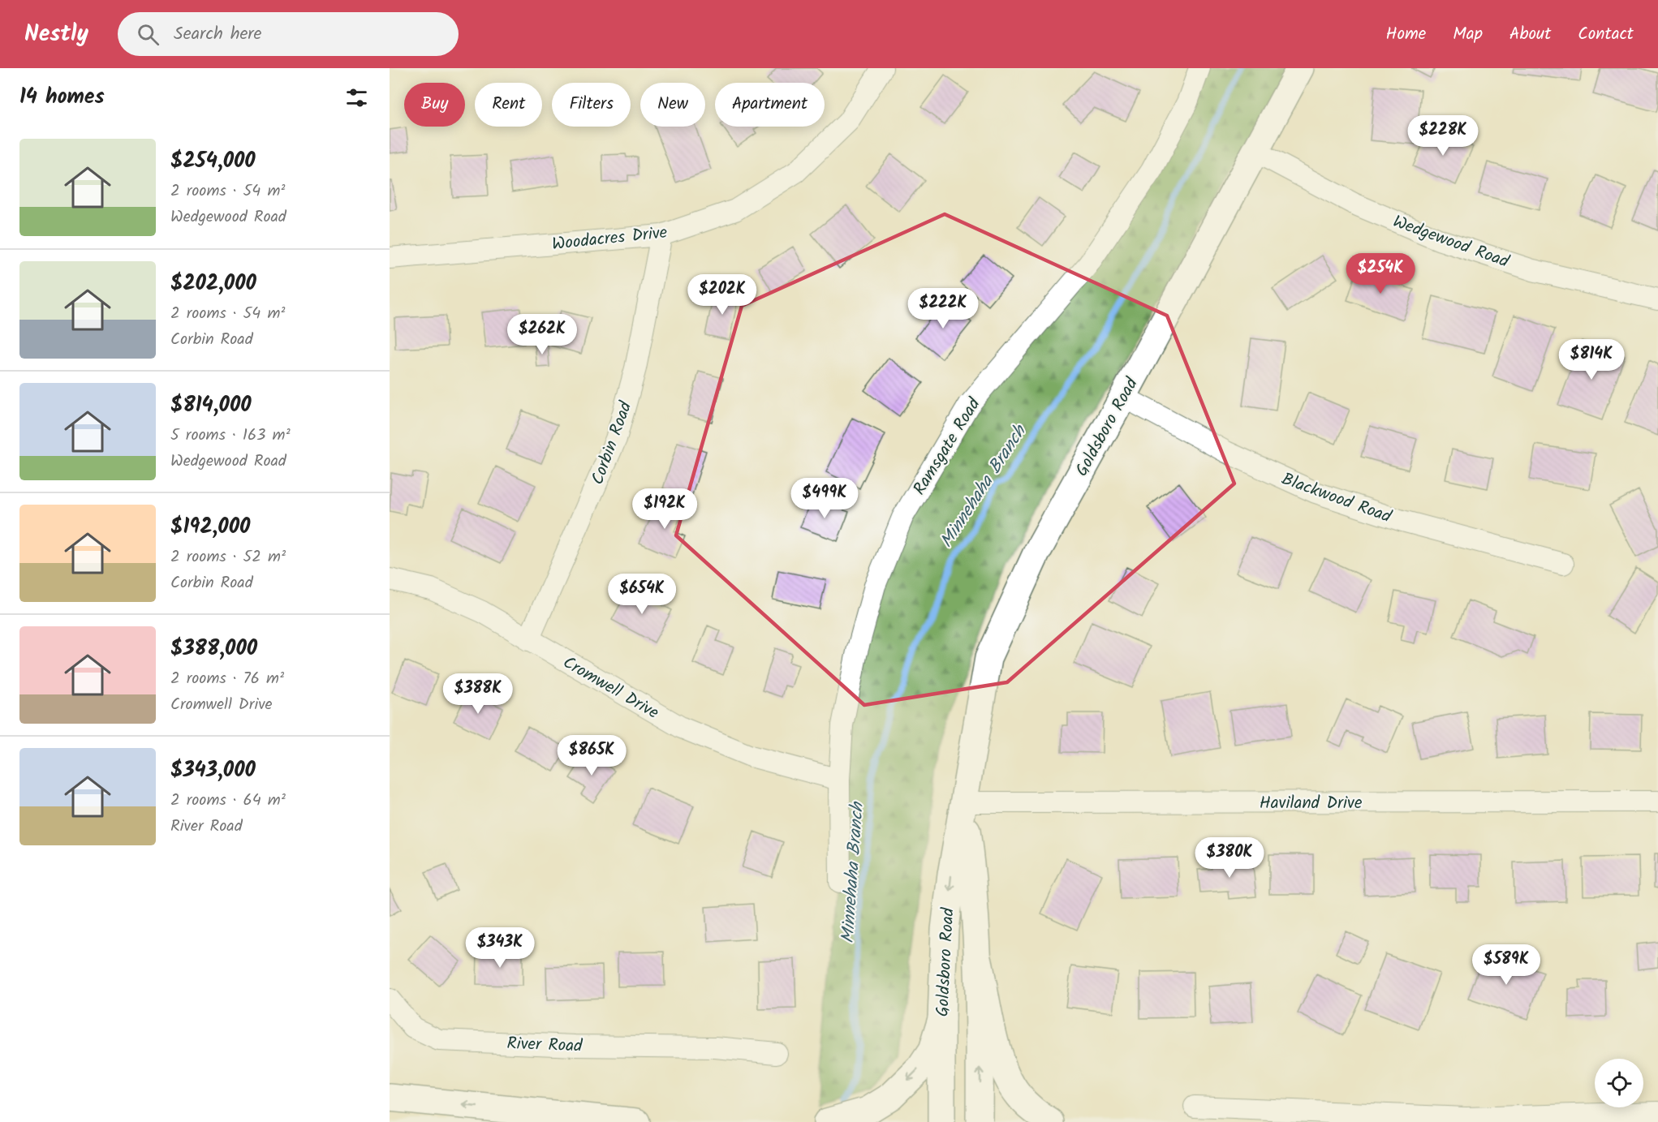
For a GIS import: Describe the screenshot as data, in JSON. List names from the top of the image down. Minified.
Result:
{"streets":{"main road":["Goldsboro Road"],"street":["Woodacres Drive","Wedgewood Road","Corbin Road","Ramsgate Road","Blackwood Road","Cromwell Drive","Haviland Drive","River Road"]},"crossings":[["Woodacres Drive","Corbin Road"],["Wedgewood Road","Goldsboro Road"],["Goldsboro Road","Blackwood Road"],["Goldsboro Road","Haviland Drive"],["Corbin Road","Cromwell Drive"],["Ramsgate Road","Cromwell Drive"]],"water":["Minnehaha Branch"],"page":{"header":"Nestly","search":"Search here","nav":["Home","Map","About","Contact"],"heading":"14 homes","chip":["Buy","Rent","Filters","New","Apartment"],"price":["$228K","$254K","$202K","$222K","$262K","$814K","$499K","$192K","$654K","$388K","$865K","$380K","$343K","$589K"],"list":[{"name":"$254,000","note":"2 rooms · 54 m² · Wedgewood Road"},{"name":"$202,000","note":"2 rooms · 54 m² · Corbin Road"},{"name":"$814,000","note":"5 rooms · 163 m² · Wedgewood Road"},{"name":"$192,000","note":"2 rooms · 52 m² · Corbin Road"},{"name":"$388,000","note":"2 rooms · 76 m² · Cromwell Drive"},{"name":"$343,000","note":"2 rooms · 64 m² · River Road"}]}}
